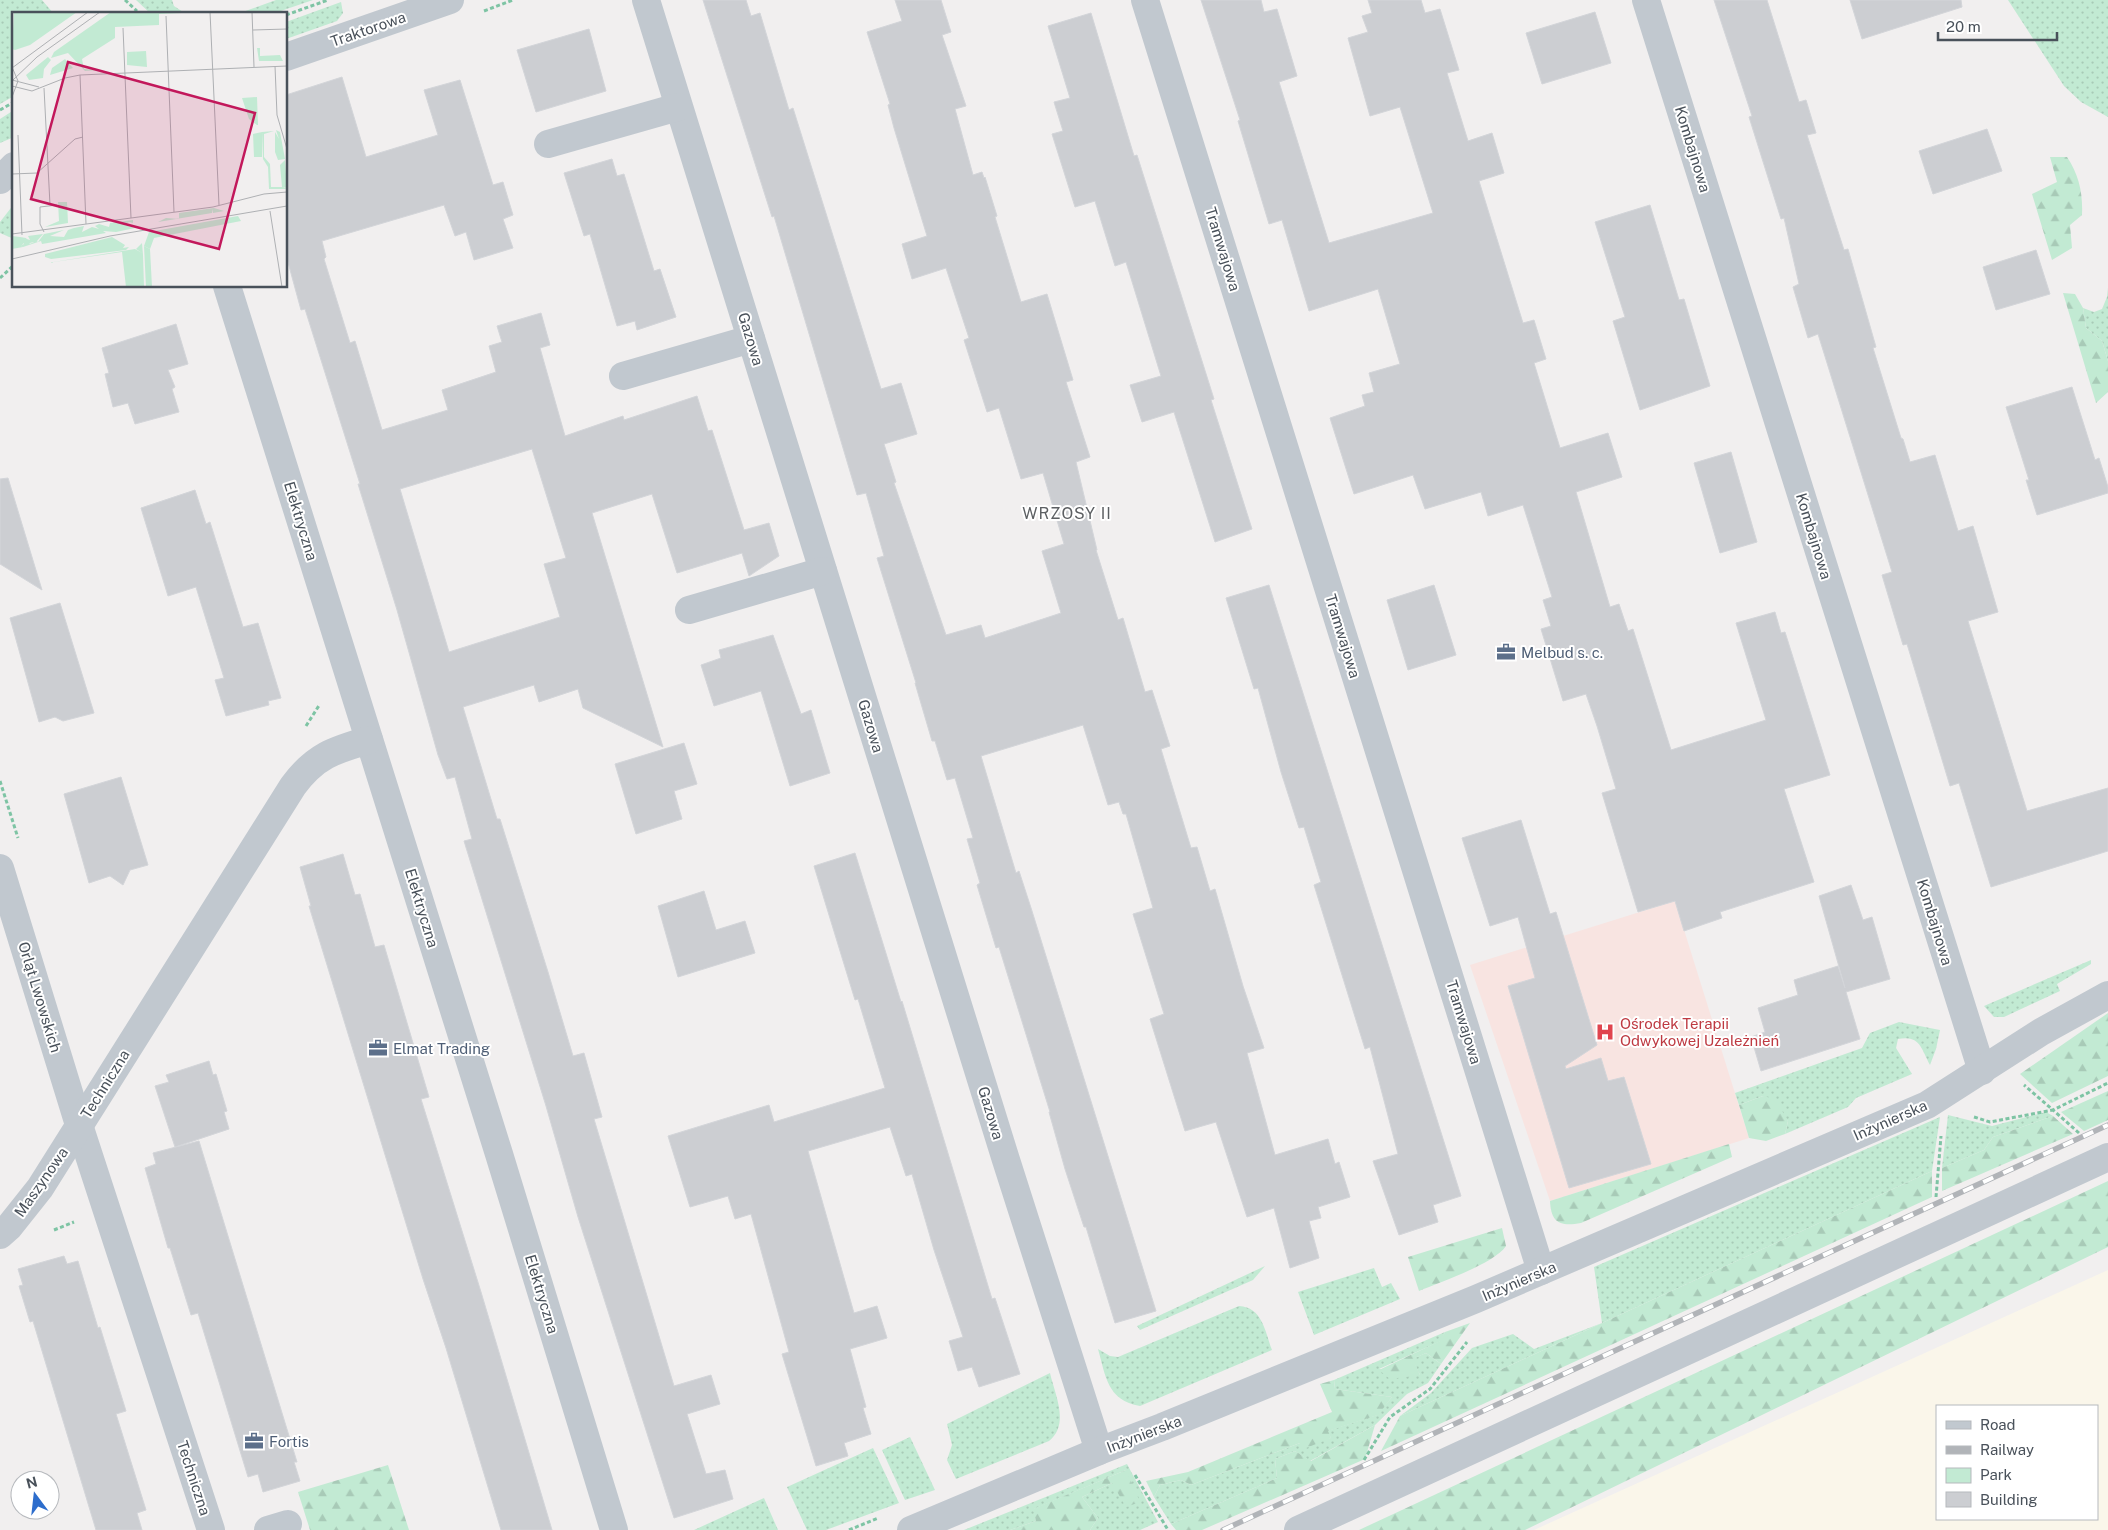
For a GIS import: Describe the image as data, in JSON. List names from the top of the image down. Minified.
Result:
{"streets":{"street":["Traktorowa","Kombajnowa","Tramwajowa","Gazowa","Elektryczna","Orląt Lwowskich","Techniczna","Inżynierska","Maszynowa"]},"crossings":[["Kombajnowa","Inżynierska"],["Tramwajowa","Inżynierska"],["Gazowa","Inżynierska"],["Elektryczna","Techniczna"],["Orląt Lwowskich","Techniczna"],["Orląt Lwowskich","Maszynowa"],["Techniczna","Maszynowa"]],"districts":["WRZOSY II"],"places":{"office":["Melbud s. c.","Elmat Trading","Fortis"],"hospital":["Ośrodek Terapii Odwykowej Uzależnień"]},"legend":["Road","Railway","Park","Building"],"scale_bar":"20 m","north":"top"}
